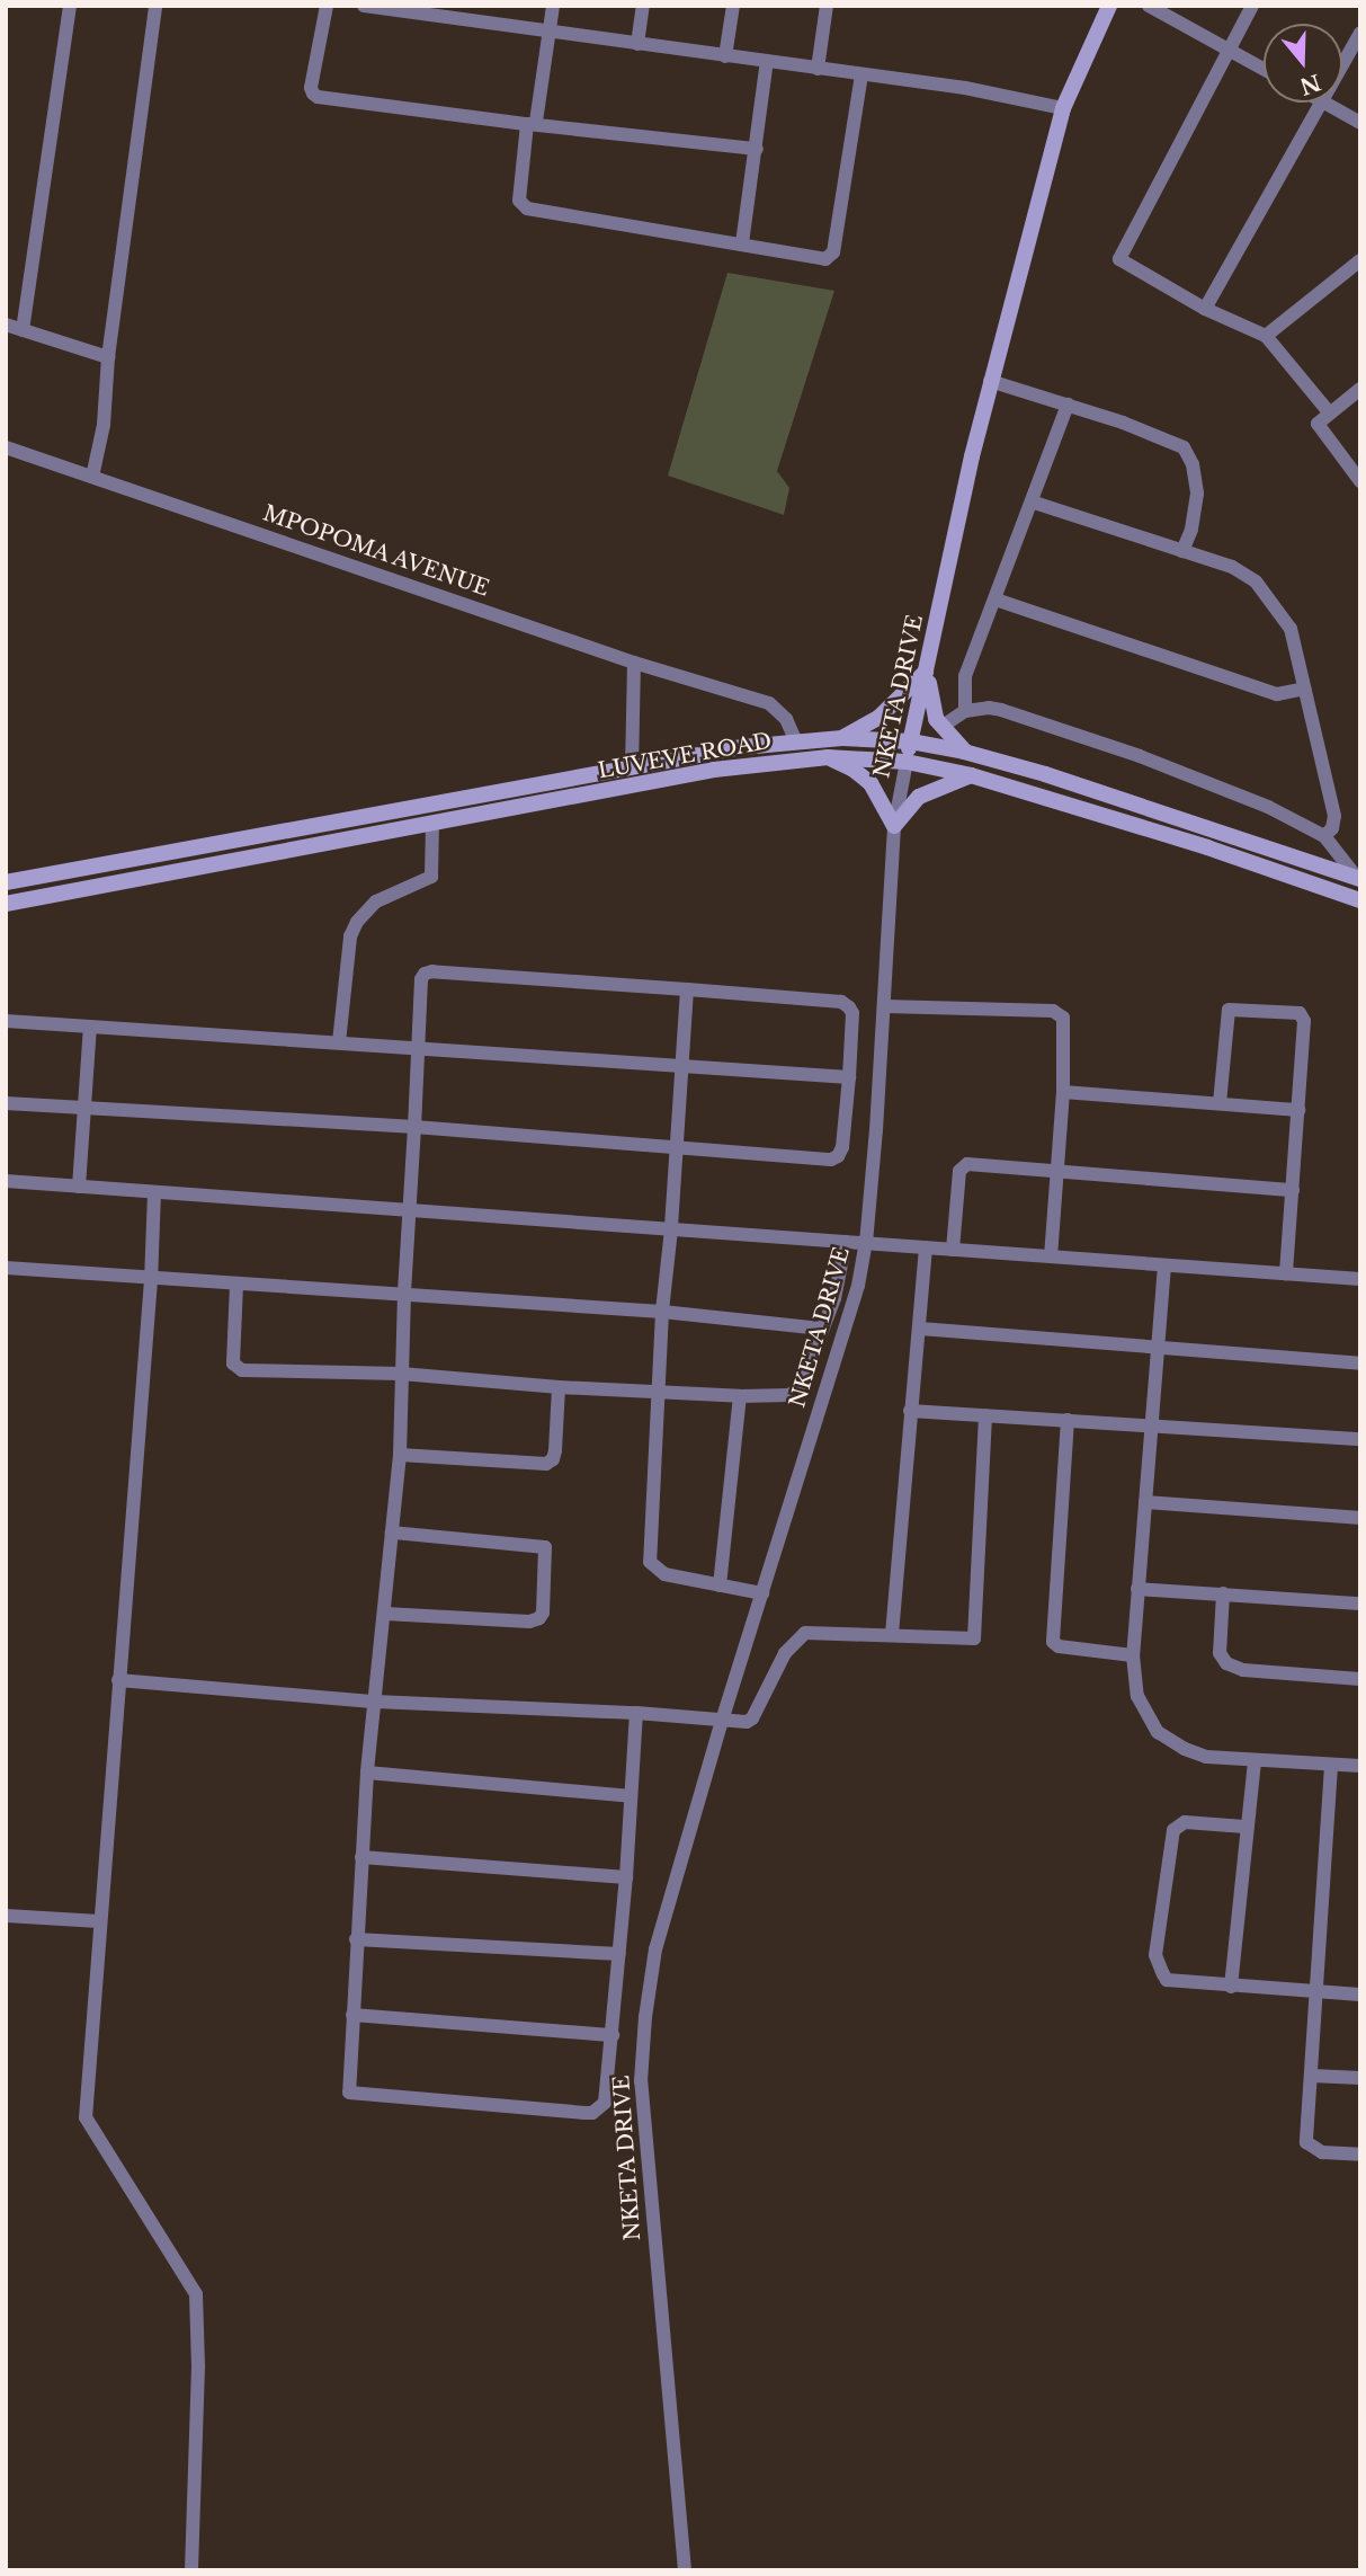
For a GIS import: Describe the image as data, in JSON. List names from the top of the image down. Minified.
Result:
{"streets":{"street":["MPOPOMA AVENUE","NKETA DRIVE","LUVEVE ROAD"]},"crossings":[["MPOPOMA AVENUE","LUVEVE ROAD"],["NKETA DRIVE","LUVEVE ROAD"]],"north":"bottom"}
